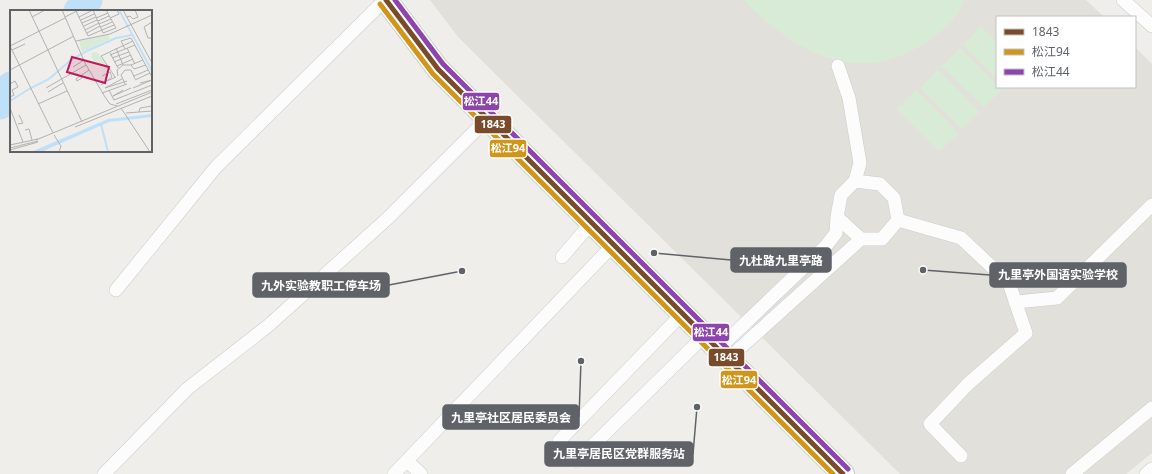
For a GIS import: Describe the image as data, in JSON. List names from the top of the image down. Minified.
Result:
{"places":["九杜路九里亭路","九里亭外国语实验学校","九外实验教职工停车场","九里亭社区居民委员会","九里亭居民区党群服务站"],"lines":["transit line 1843","transit line 松江44","transit line 松江94"],"legend":["1843","松江94","松江44"]}
